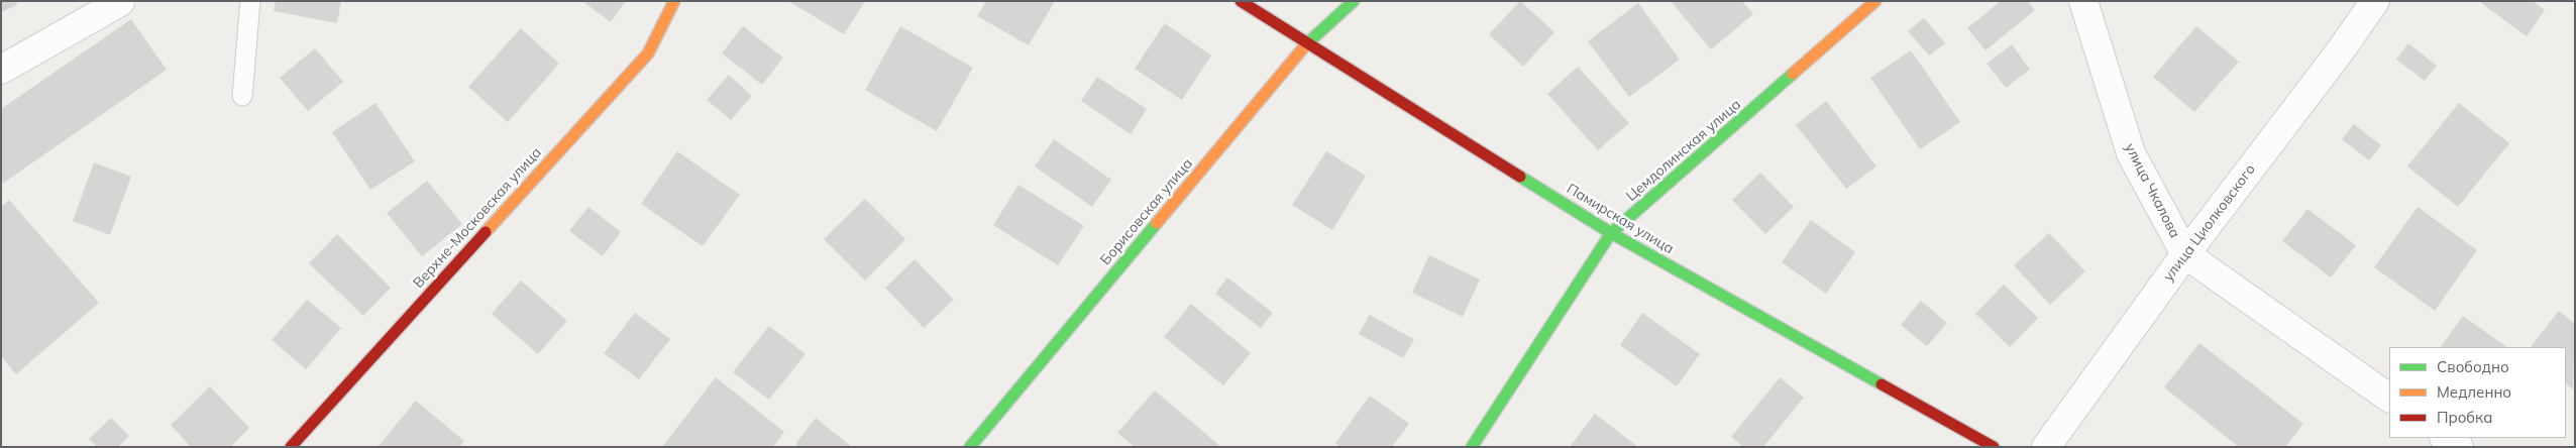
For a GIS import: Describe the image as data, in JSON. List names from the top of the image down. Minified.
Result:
{"streets":{"street":["Цемдолинская улица","улица Чкалова","Борисовская улица","Верхне-Московская улица","Памирская улица","улица Циолковского"]},"crossings":[["Цемдолинская улица","Памирская улица"],["улица Чкалова","улица Циолковского"],["Борисовская улица","Памирская улица"]],"legend":["Свободно","Медленно","Пробка"]}
